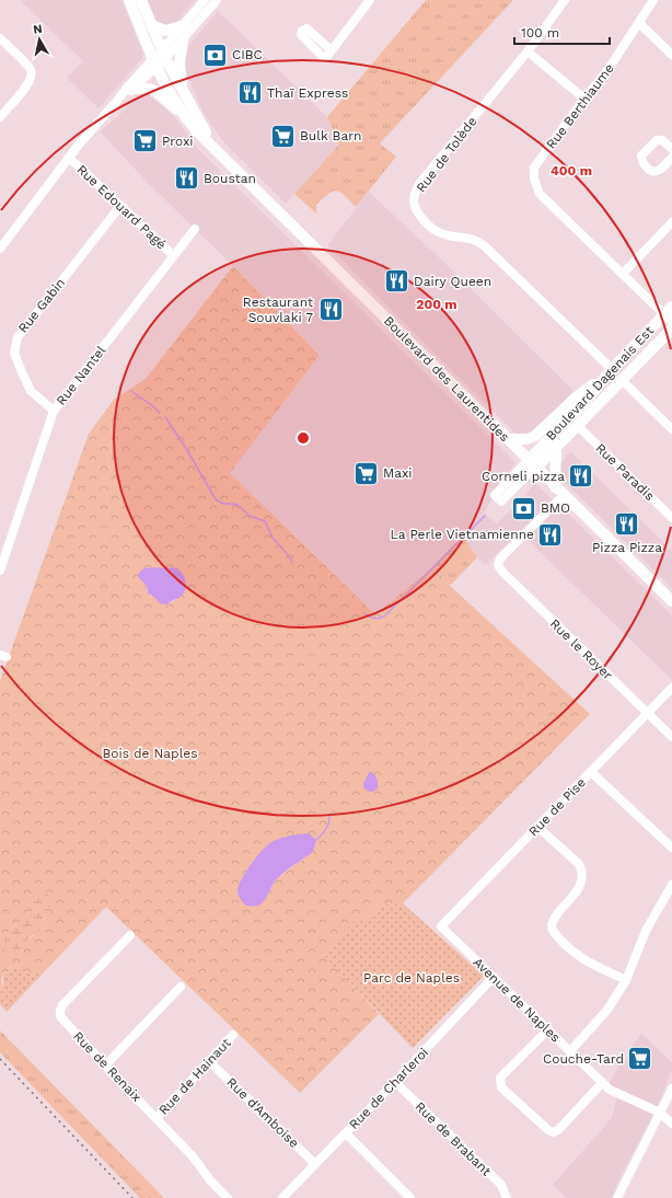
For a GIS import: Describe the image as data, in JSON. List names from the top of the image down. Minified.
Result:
{"streets":{"main road":["Boulevard des Laurentides","Boulevard Dagenais Est"],"street":["Rue Berthiaume","Rue de Tolède","Rue Edouard Pagé","Rue Gabin","Rue Nantel","Rue Paradis","Rue le Royer","Rue de Pise","Avenue de Naples","Rue de Renaix","Rue de Hainaut","Rue de Charleroi","Rue d'Amboise","Rue de Brabant"]},"crossings":[["Rue Berthiaume","Boulevard Dagenais Est"],["Rue de Tolède","Boulevard Dagenais Est"],["Rue Edouard Pagé","Rue Gabin"],["Rue Edouard Pagé","Rue Nantel"],["Rue Gabin","Rue Nantel"],["Boulevard des Laurentides","Boulevard Dagenais Est"],["Boulevard des Laurentides","Rue le Royer"],["Boulevard Dagenais Est","Rue Paradis"],["Rue le Royer","Rue de Pise"],["Rue de Pise","Avenue de Naples"],["Avenue de Naples","Rue de Charleroi"],["Rue de Renaix","Rue de Hainaut"],["Rue de Hainaut","Rue d'Amboise"],["Rue de Charleroi","Rue d'Amboise"],["Rue de Charleroi","Rue de Brabant"]],"parks":["Bois de Naples","Parc de Naples"],"places":{"bank":["CIBC","BMO"],"restaurant":["Thaï Express","Boustan","Dairy Queen","Restaurant Souvlaki 7","Corneli pizza","Pizza Pizza","La Perle Vietnamienne"],"supermarket":["Bulk Barn","Proxi","Maxi","Couche-Tard"]},"scale_bar":"100 m","north":"top","rings":["400 m","200 m"]}
